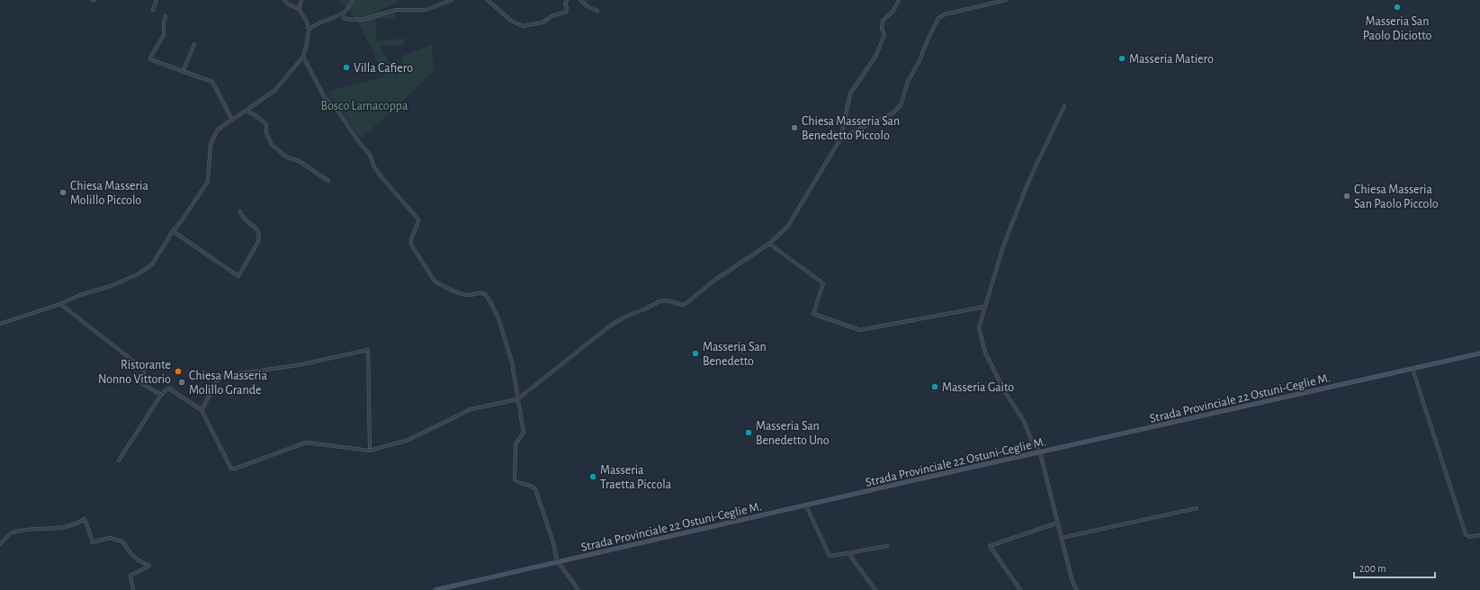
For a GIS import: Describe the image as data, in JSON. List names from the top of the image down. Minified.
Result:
{"streets":{"main road":["Strada Provinciale 22 Ostuni-Ceglie M."]},"parks":["Bosco Lamacoppa"],"places":["Masseria San Paolo Diciotto","Masseria Matiero","Villa Cafiero","Chiesa Masseria San Benedetto Piccolo","Chiesa Masseria Molillo Piccolo","Chiesa Masseria San Paolo Piccolo","Masseria San Benedetto","Ristorante Nonno Vittorio","Chiesa Masseria Molillo Grande","Masseria Gaito","Masseria San Benedetto Uno","Masseria Traetta Piccola"],"scale_bar":"200 m"}
